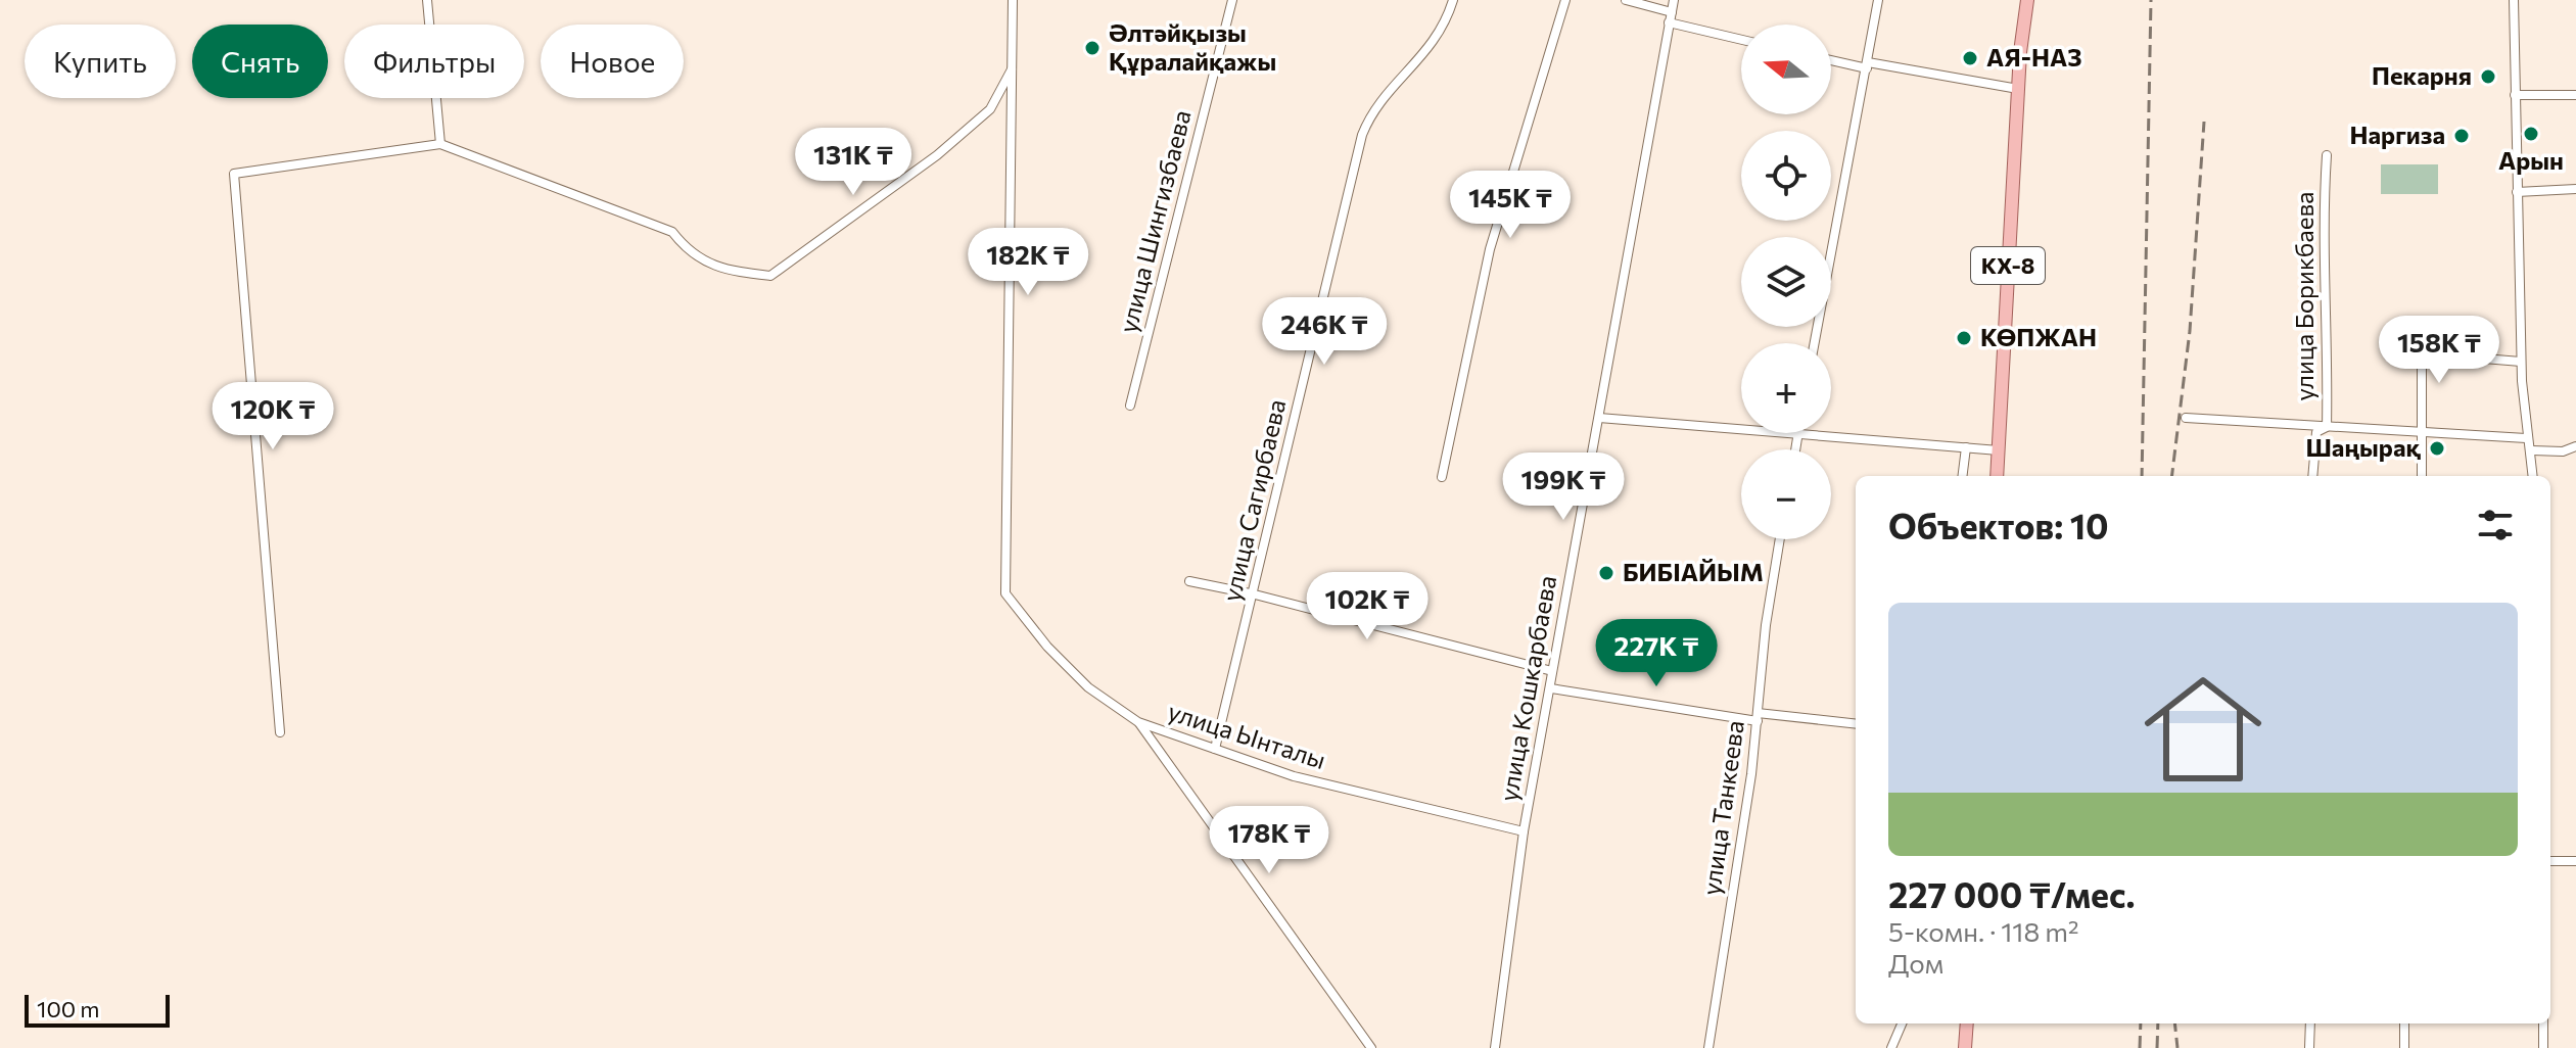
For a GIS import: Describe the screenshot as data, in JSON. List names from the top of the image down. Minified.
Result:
{"streets":{"main road":["КХ-8"],"street":["улица Шингизбаева","улица Борикбаева","улица Сагирбаева","улица Кошкарбаева","улица Ынталы","улица Танкеева"]},"crossings":[["улица Сагирбаева","улица Ынталы"],["улица Кошкарбаева","улица Ынталы"]],"places":["Әлтәйқызы Құралайқажы","АЯ-НАЗ","Пекарня","Арын","Наргиза","КӨПЖАН","Шаңырақ","БИБІАЙЫМ"],"scale_bar":"100 m","north":"left","page":{"map_buttons":["+","−"],"chip":["Купить","Снять","Фильтры","Новое"],"price":["131K ₸","145K ₸","182K ₸","246K ₸","158K ₸","120K ₸","199K ₸","102K ₸","227K ₸","178K ₸"],"heading":"Объектов: 10","list":[{"name":"227 000 ₸/мес.","note":"5-комн. · 118 m² · Дом"}],"scale":"100 m"}}
